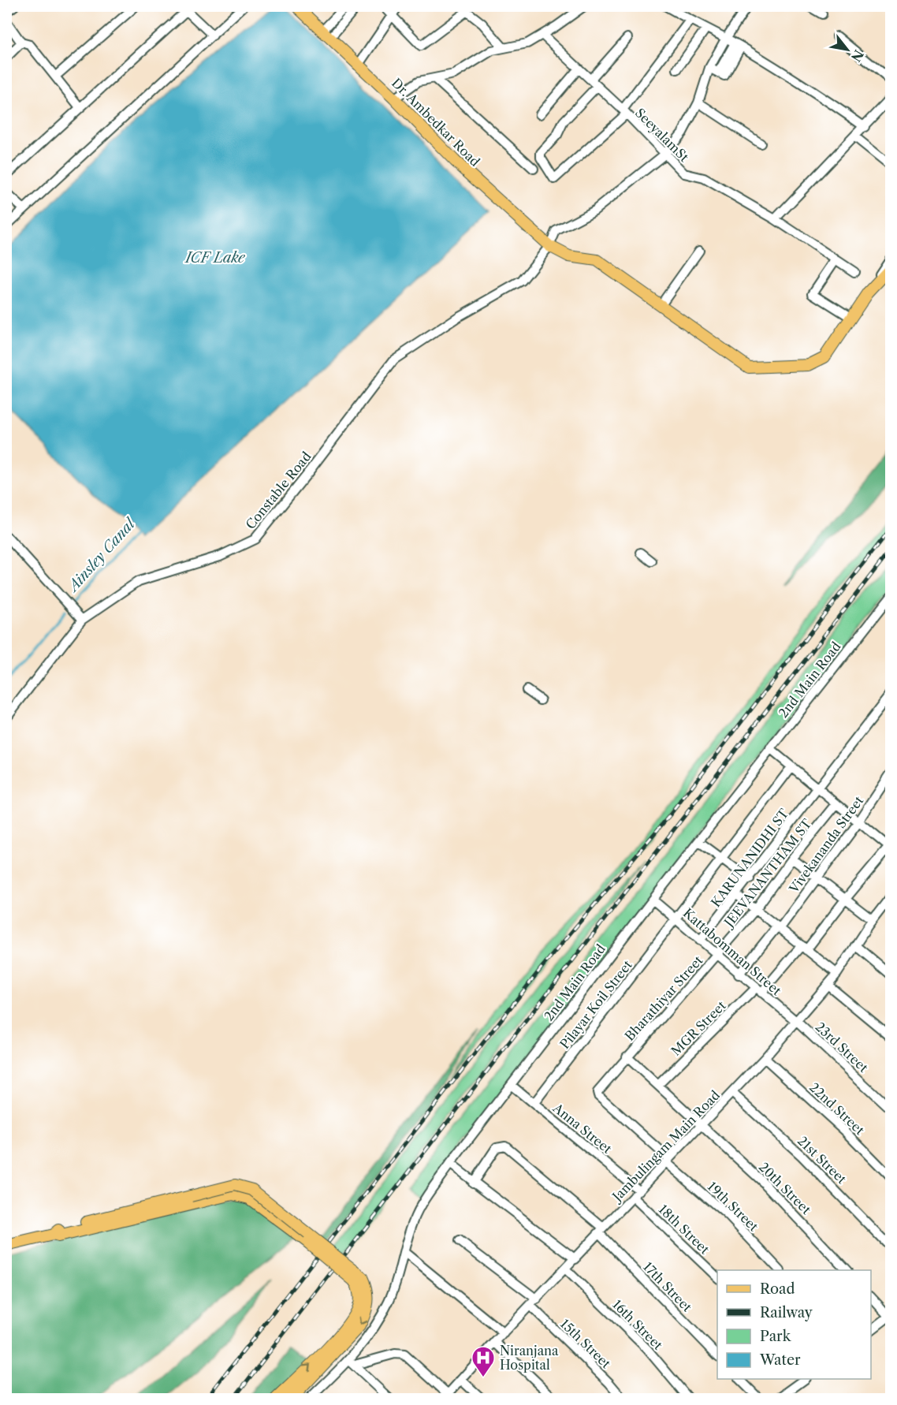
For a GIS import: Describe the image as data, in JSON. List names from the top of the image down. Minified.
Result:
{"streets":{"main road":["Dr. Ambedkar Road"],"street":["SeeyalamSt","Constable Road","2nd Main Road","Vivekananda Street","KARUNANIDHI ST","JEEVANANTHAM ST","Kattabomman Street","Bharathiyar Street","Pilayar Koil Street","MGR Street","23rd Street","22nd Street","Anna Street","Jambulingam Main Road","21st Street","20th Street","19th Street","18th Street","17th Street","16th Street","15th Street"]},"crossings":[["Dr. Ambedkar Road","Constable Road"],["SeeyalamSt","Constable Road"],["2nd Main Road","Kattabomman Street"],["2nd Main Road","Anna Street"],["Vivekananda Street","Kattabomman Street"],["KARUNANIDHI ST","Kattabomman Street"],["JEEVANANTHAM ST","Kattabomman Street"],["JEEVANANTHAM ST","Bharathiyar Street"],["Kattabomman Street","Bharathiyar Street"],["Kattabomman Street","Pilayar Koil Street"],["Kattabomman Street","MGR Street"],["Kattabomman Street","23rd Street"],["Kattabomman Street","Jambulingam Main Road"],["Bharathiyar Street","Jambulingam Main Road"],["Bharathiyar Street","20th Street"],["Bharathiyar Street","19th Street"],["Pilayar Koil Street","Anna Street"],["MGR Street","20th Street"],["23rd Street","Jambulingam Main Road"],["22nd Street","Jambulingam Main Road"],["Anna Street","Jambulingam Main Road"],["Anna Street","18th Street"],["Jambulingam Main Road","21st Street"],["Jambulingam Main Road","20th Street"],["Jambulingam Main Road","19th Street"],["Jambulingam Main Road","18th Street"],["Jambulingam Main Road","17th Street"],["Jambulingam Main Road","16th Street"],["Jambulingam Main Road","15th Street"]],"water":["ICF Lake","Ainsley Canal"],"places":{"hospital":["Niranjana Hospital"]},"legend":["Road","Railway","Park","Water"],"north":"bottom right"}
